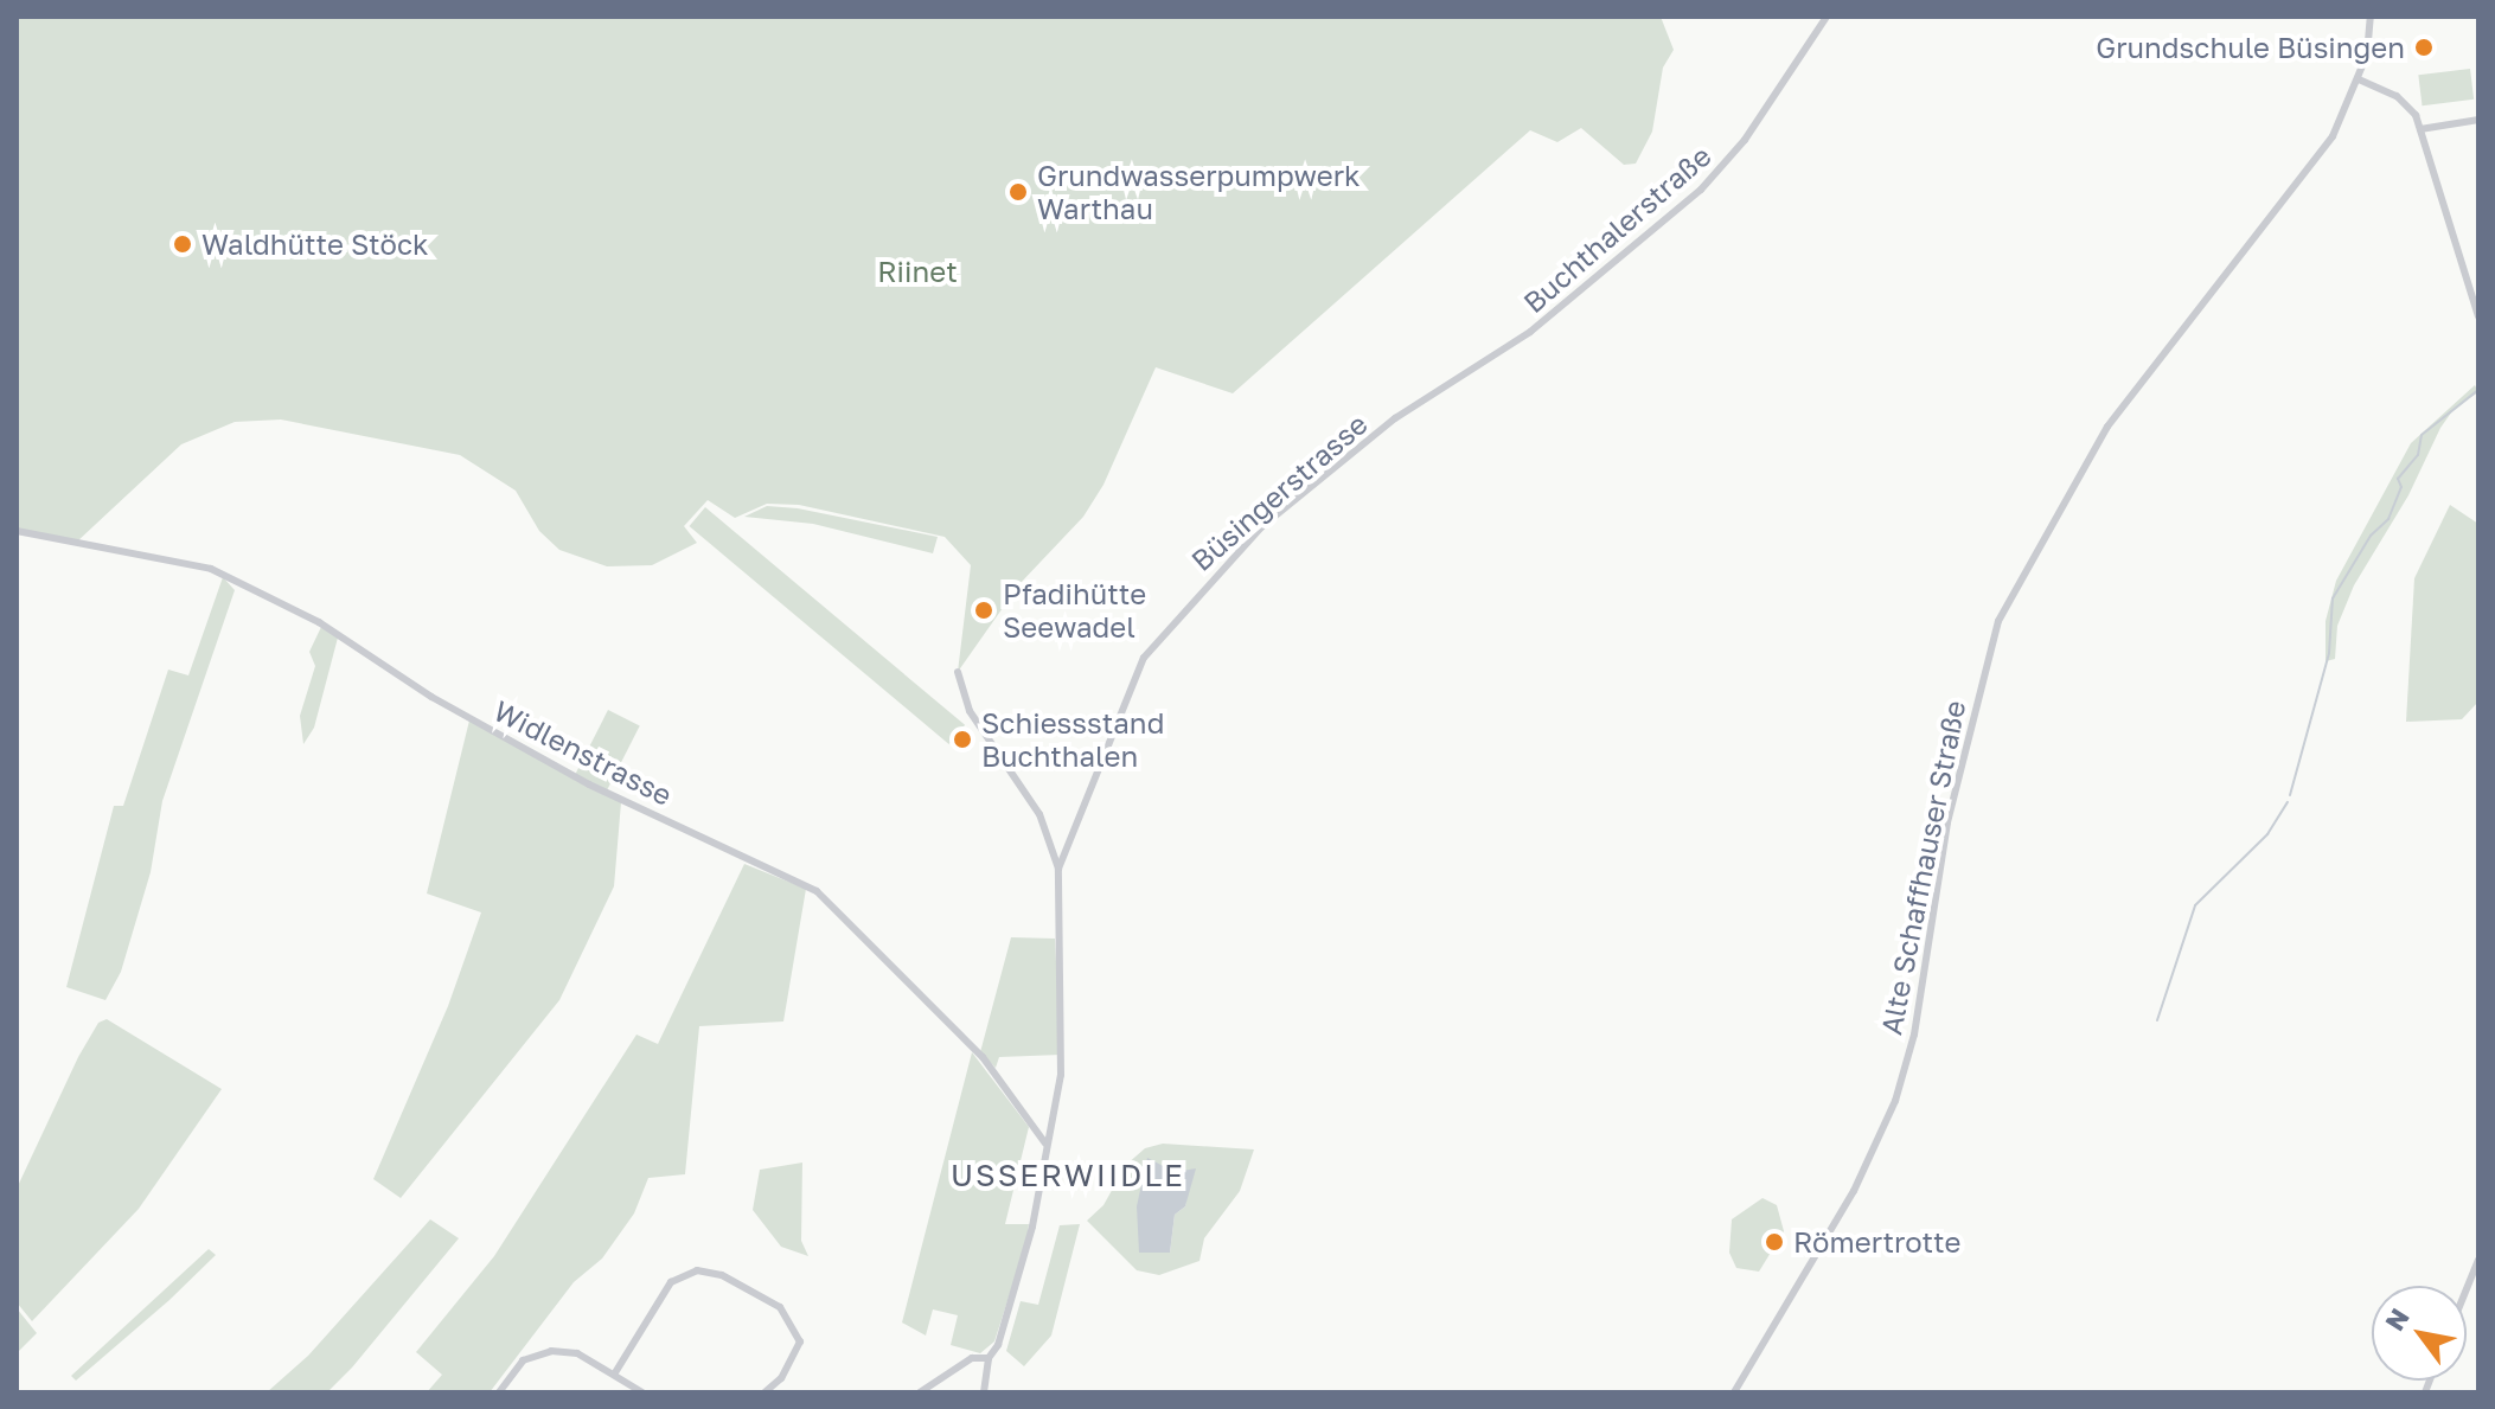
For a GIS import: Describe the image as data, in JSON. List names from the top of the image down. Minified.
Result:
{"streets":{"street":["Buchthalerstraße","Büsingerstrasse","Widlenstrasse","Alte Schaffhauser Straße"]},"crossings":[["Buchthalerstraße","Büsingerstrasse"],["Büsingerstrasse","Widlenstrasse"]],"districts":["USSERWIIDLE"],"parks":["Riinet"],"places":["Grundschule Büsingen","Grundwasserpumpwerk Warthau","Waldhütte Stöck","Pfadihütte Seewadel","Schiessstand Buchthalen","Römertrotte"],"north":"top left"}
